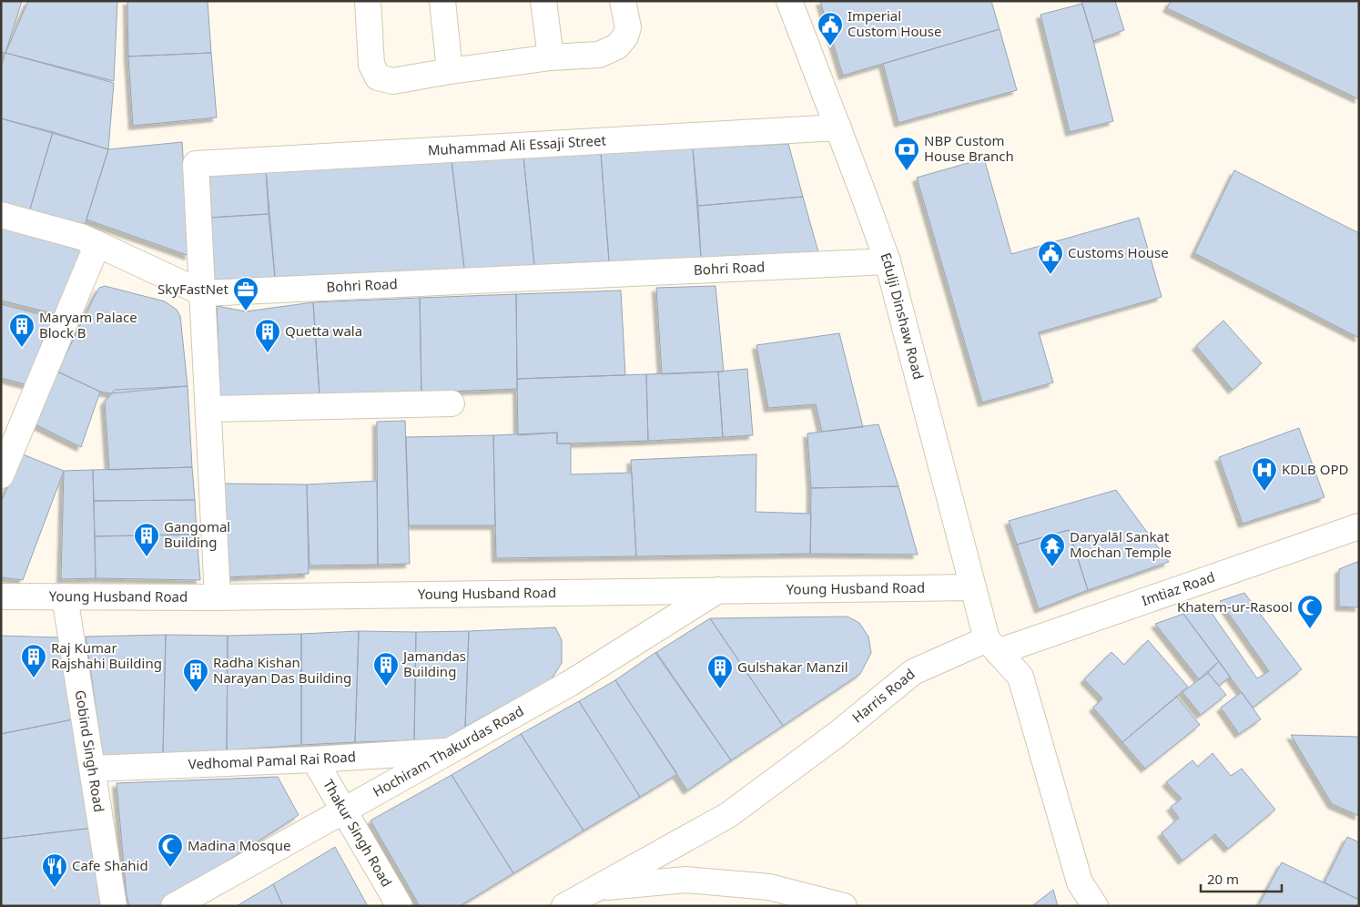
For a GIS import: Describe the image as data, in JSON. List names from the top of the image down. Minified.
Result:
{"streets":{"street":["Muhammad Ali Essaji Street","Bohri Road","Edulji Dinshaw Road","Young Husband Road","Imtiaz Road","Harris Road","Gobind Singh Road","Hochiram Thakurdas Road","Vedhomal Pamal Rai Road","Thakur Singh Road"]},"crossings":[["Muhammad Ali Essaji Street","Bohri Road"],["Muhammad Ali Essaji Street","Edulji Dinshaw Road"],["Bohri Road","Edulji Dinshaw Road"],["Edulji Dinshaw Road","Young Husband Road"],["Edulji Dinshaw Road","Imtiaz Road"],["Edulji Dinshaw Road","Harris Road"],["Young Husband Road","Gobind Singh Road"],["Young Husband Road","Hochiram Thakurdas Road"],["Imtiaz Road","Harris Road"],["Gobind Singh Road","Vedhomal Pamal Rai Road"],["Hochiram Thakurdas Road","Vedhomal Pamal Rai Road"],["Hochiram Thakurdas Road","Thakur Singh Road"],["Vedhomal Pamal Rai Road","Thakur Singh Road"]],"places":{"public building":["Imperial Custom House","Customs House"],"bank":["NBP Custom House Branch"],"office":["SkyFastNet"],"building":["Maryam Palace Block B","Quetta wala","Gangomal Building","Raj Kumar Rajshahi Building","Jamandas Building","Gulshakar Manzil","Radha Kishan Narayan Das Building"],"hospital":["KDLB OPD"],"temple":["Daryalāl Sankat Mochan Temple"],"mosque":["Khatem-ur-Rasool","Madina Mosque"],"restaurant":["Cafe Shahid"]},"scale_bar":"20 m"}
